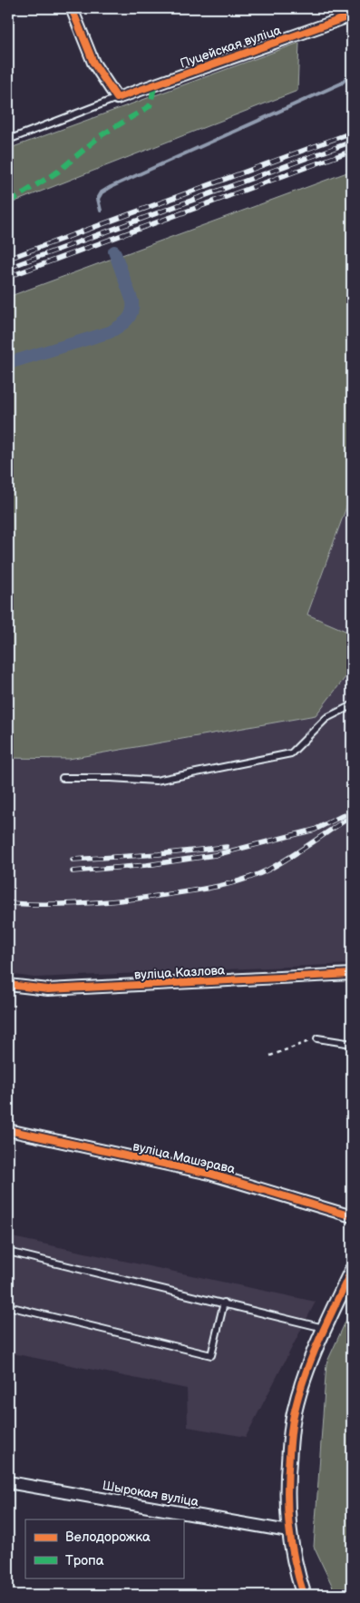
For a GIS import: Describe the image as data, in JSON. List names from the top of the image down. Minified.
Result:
{"streets":{"street":["Пуцейская вуліца","вуліца Казлова","вуліца Машэрава","Шырокая вуліца"]},"legend":["Велодорожка","Тропа"]}
